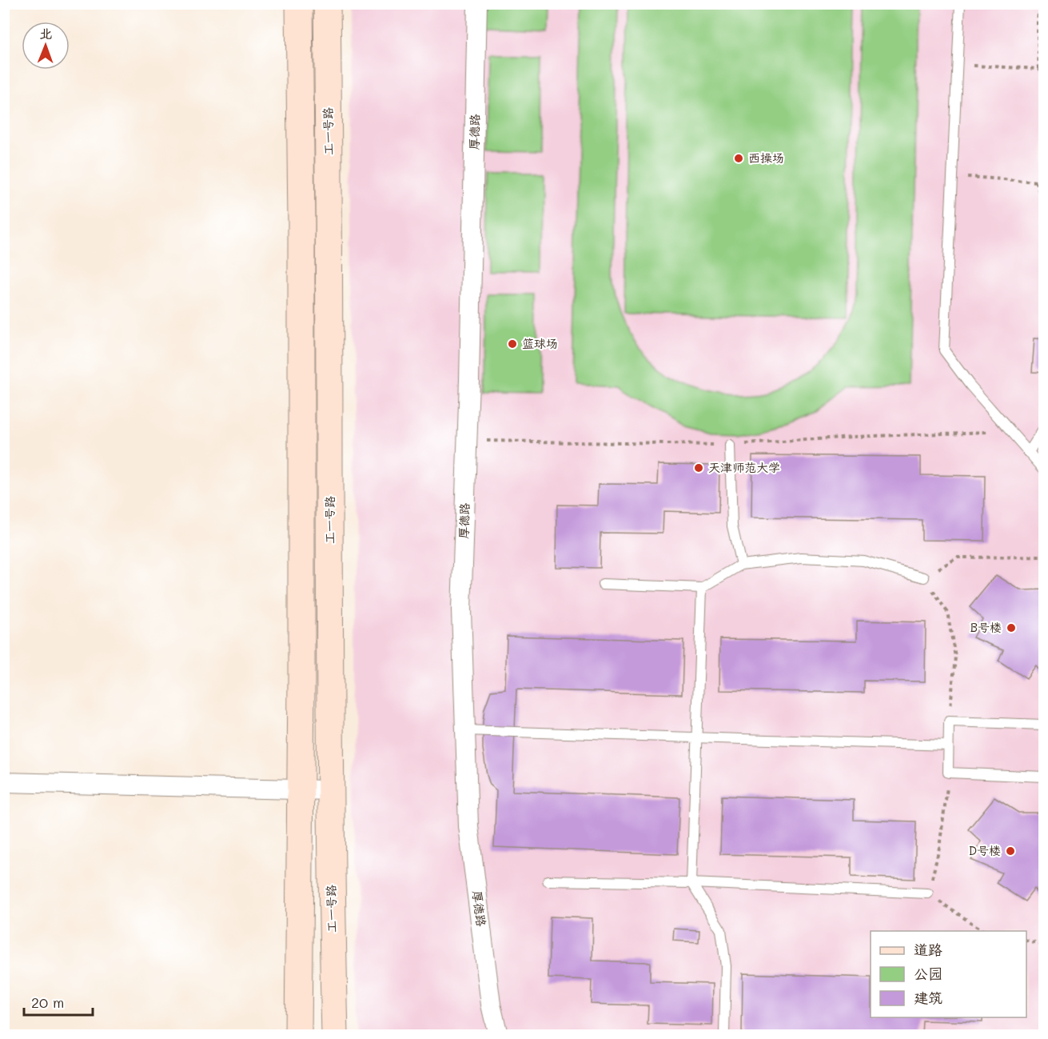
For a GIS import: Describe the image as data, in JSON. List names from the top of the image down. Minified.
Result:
{"streets":{"main road":["工一号路"],"street":["厚德路"]},"places":["西操场","篮球场","天津师范大学","B号楼","D号楼"],"legend":["道路","公园","建筑"],"scale_bar":"20 m","north":"top"}
